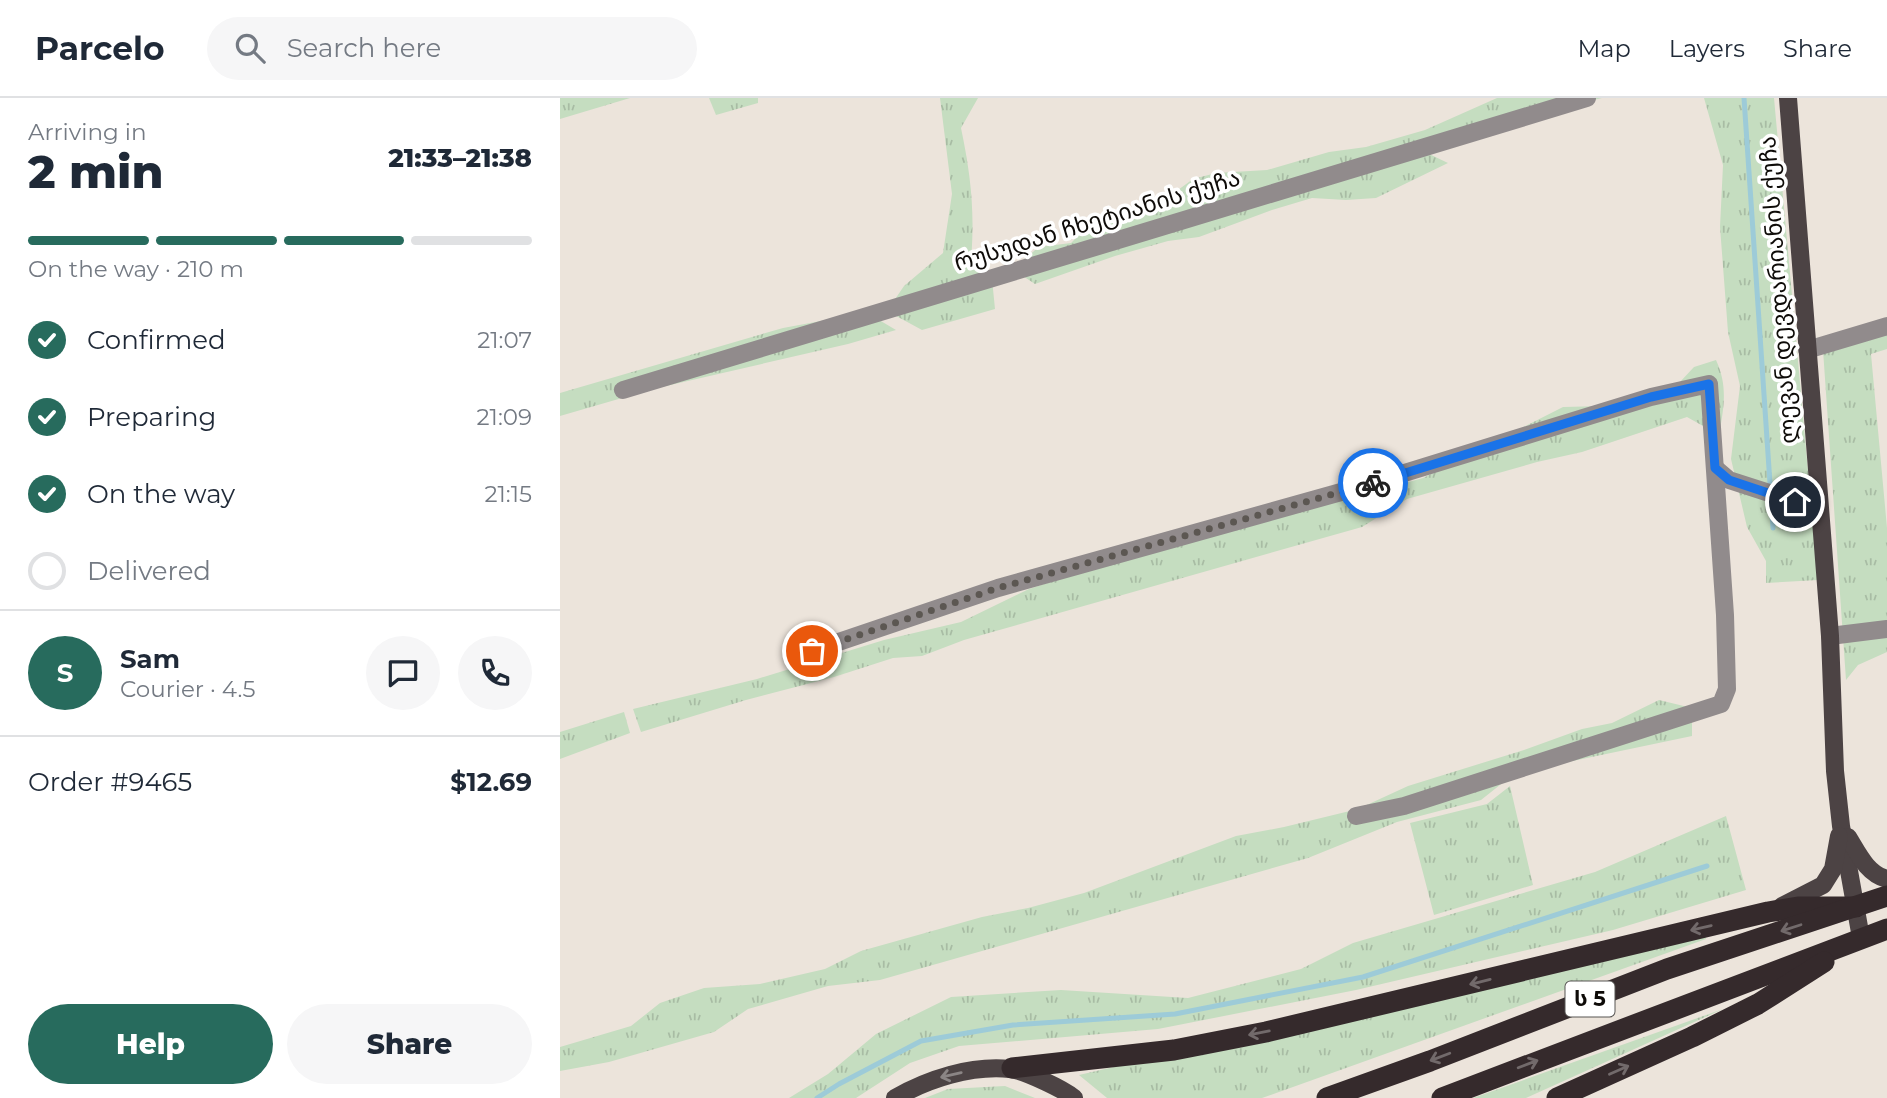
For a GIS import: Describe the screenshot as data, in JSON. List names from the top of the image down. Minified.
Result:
{"streets":{"highway":["ს 5"],"main road":["ლევან დევდარიანის ქუჩა"],"street":["რუსუდან ჩხეტიანის ქუჩა"]},"crossings":[["ლევან დევდარიანის ქუჩა","ს 5"]],"page":{"header":"Parcelo","search":"Search here","nav":["Map","Layers","Share"],"heading":["2 min","Arriving in","21:33–21:38"],"panel":["Sam","Courier · 4.5","Order #9465","$12.69"],"bar":"On the way · 210 m","list":[["Confirmed","21:07"],["Preparing","21:09"],["On the way","21:15"],"Delivered"],"round":"S","buttons":["Help","Share"]}}
